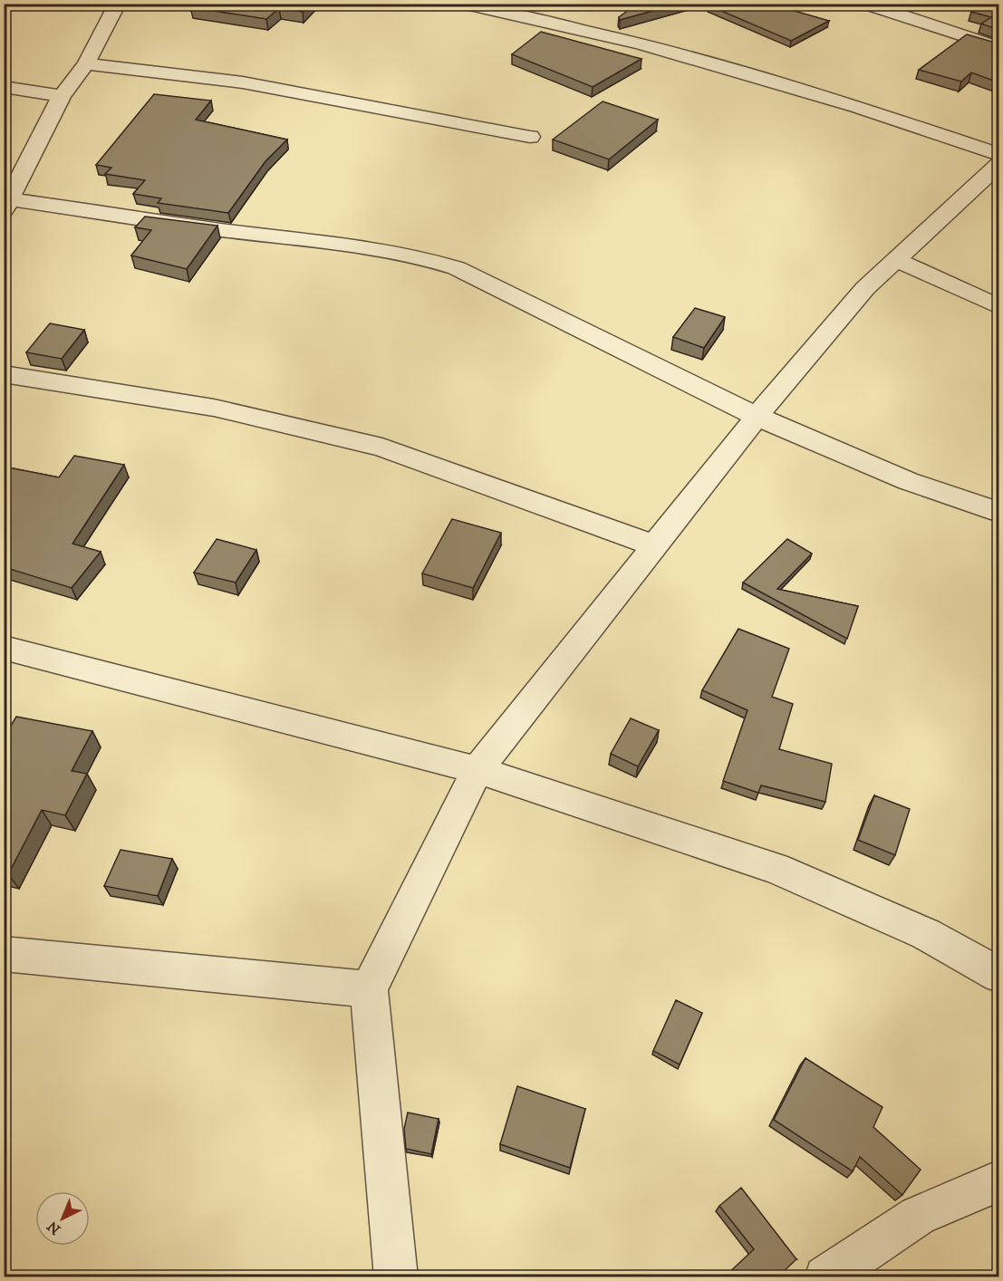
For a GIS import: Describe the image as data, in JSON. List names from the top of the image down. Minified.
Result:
{"north":"bottom left"}
